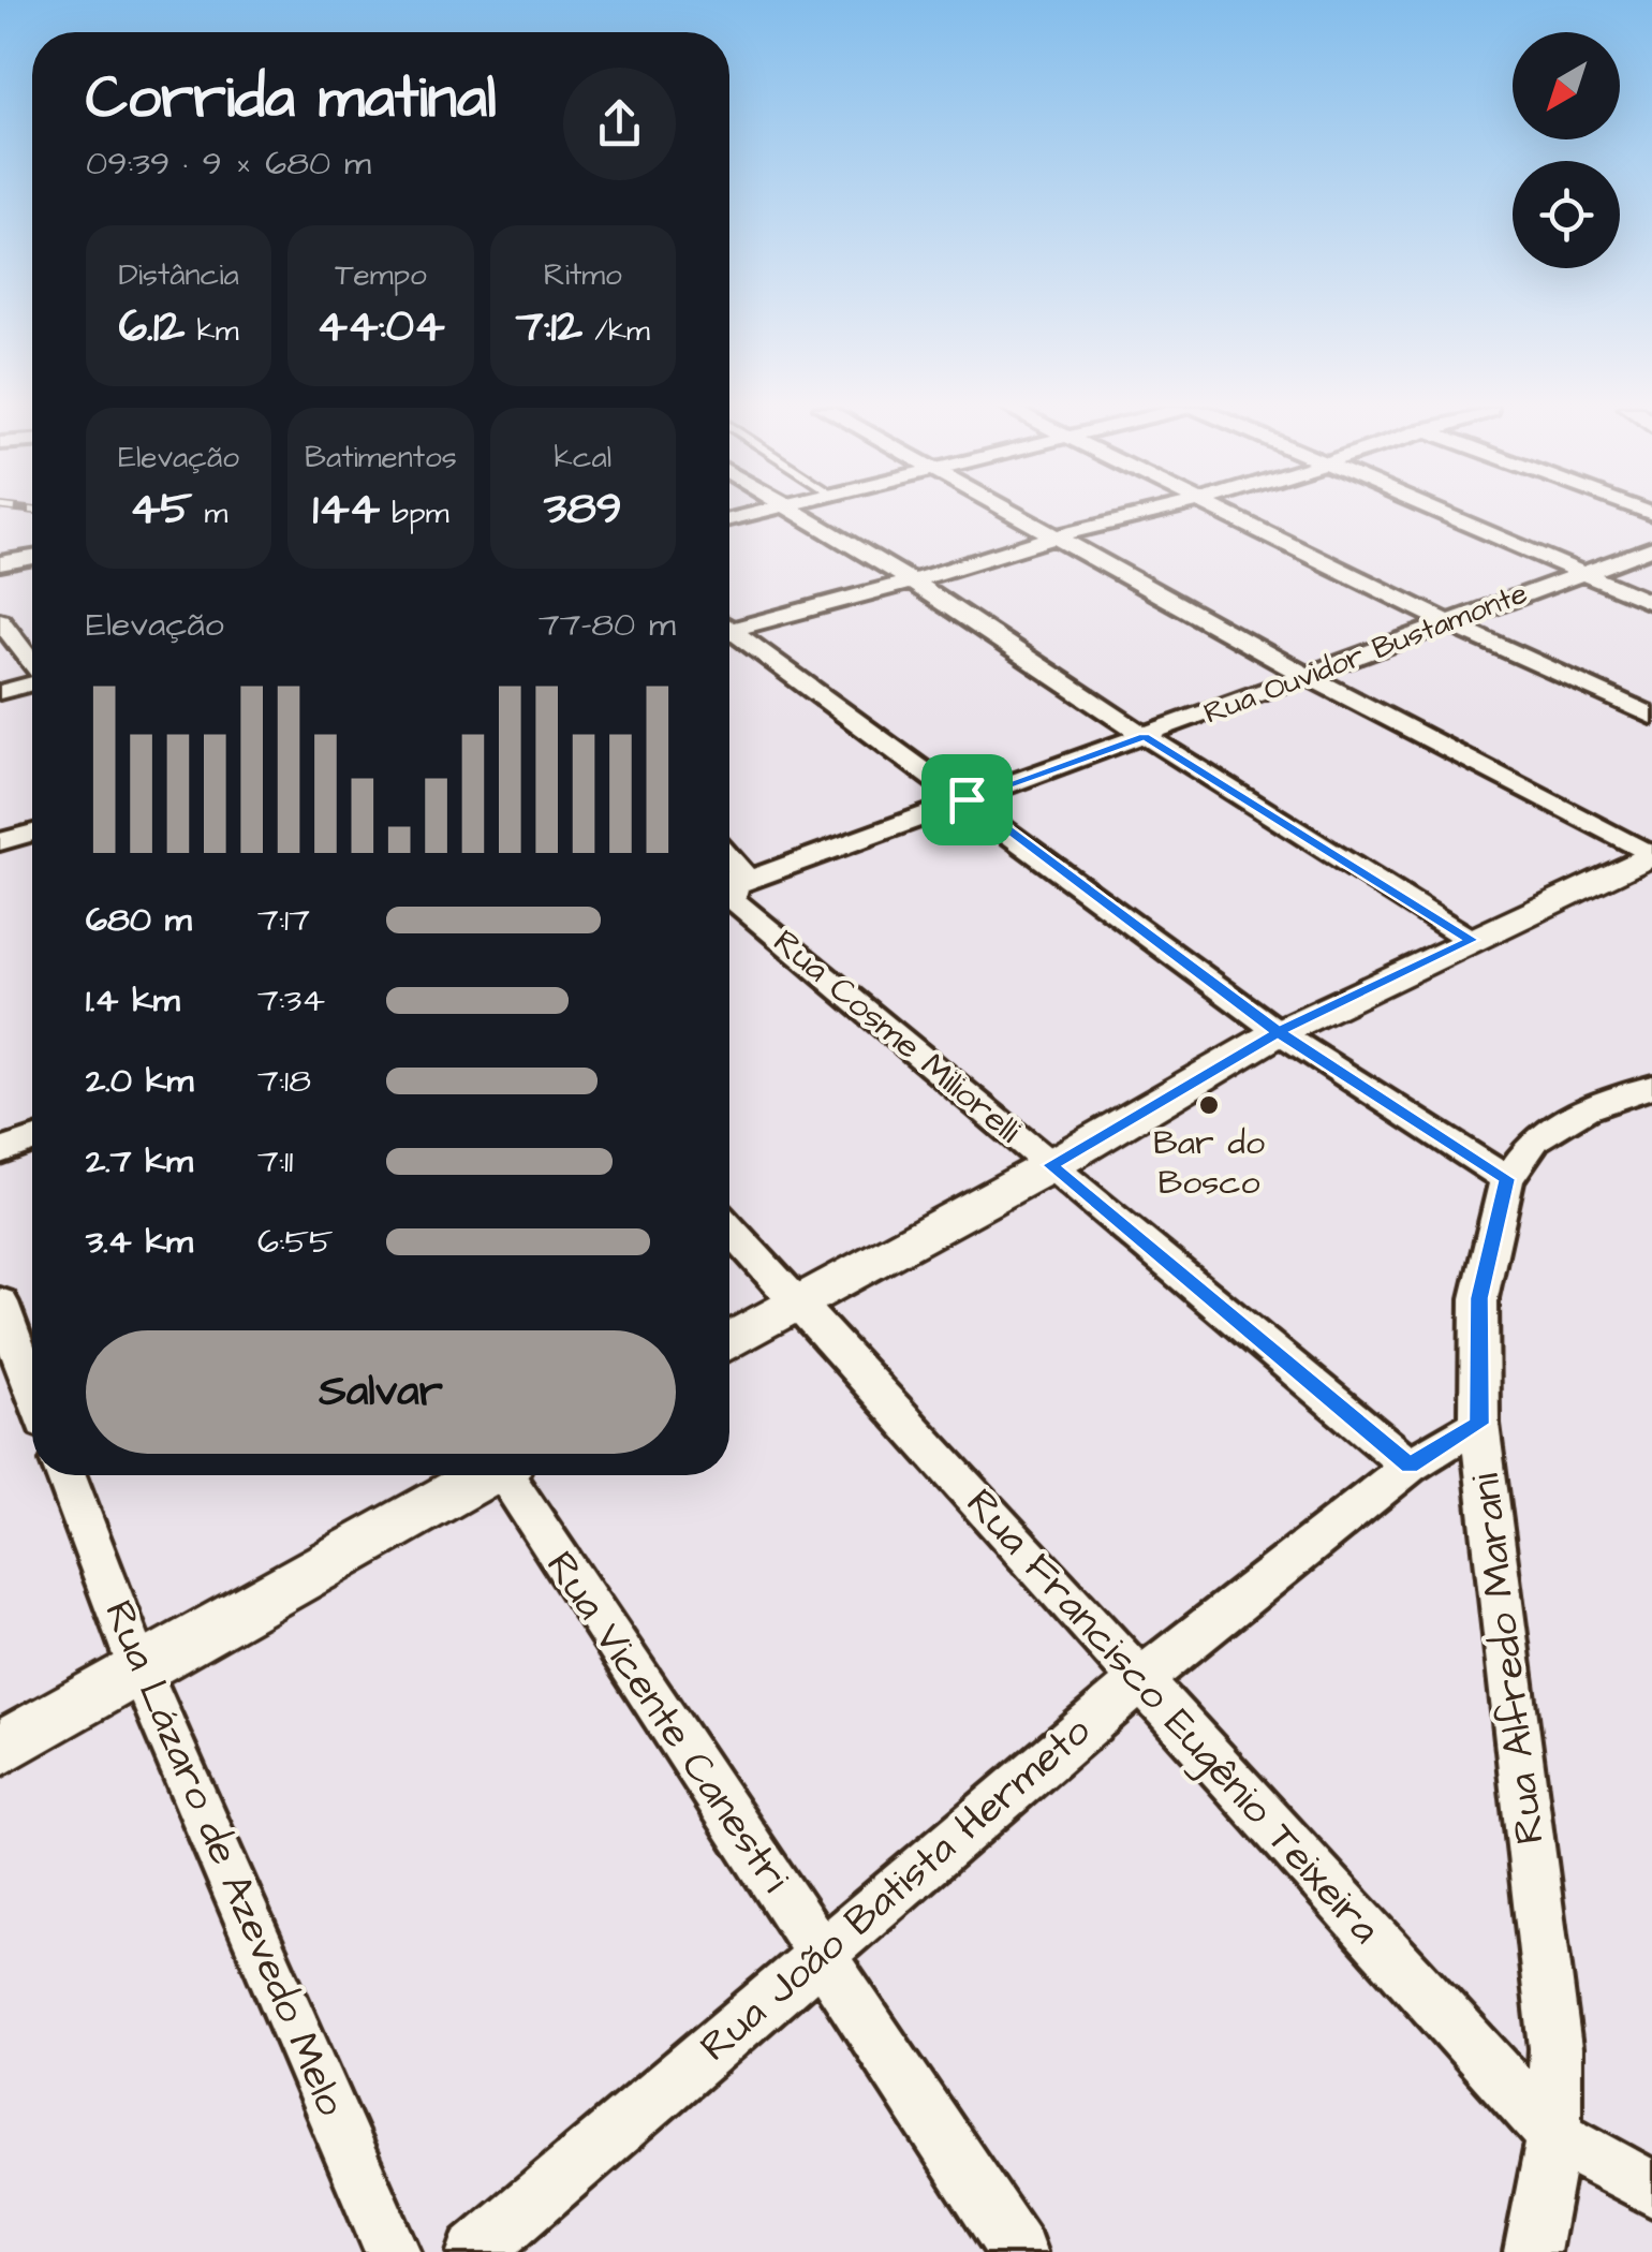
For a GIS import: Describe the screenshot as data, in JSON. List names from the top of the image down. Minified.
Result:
{"streets":{"street":["Rua Ouvidor Bustamonte","Rua Cosme Miliorelli","Rua Alfredo Marani","Rua Francisco Eugênio Teixeira","Rua Vicente Canestri","Rua Lázaro de Azevedo Melo","Rua João Batista Hermeto"]},"crossings":[["Rua Cosme Miliorelli","Rua João Batista Hermeto"],["Rua Alfredo Marani","Rua Francisco Eugênio Teixeira"],["Rua Alfredo Marani","Rua João Batista Hermeto"],["Rua Francisco Eugênio Teixeira","Rua João Batista Hermeto"],["Rua Vicente Canestri","Rua João Batista Hermeto"]],"places":["Bar do Bosco"],"north":"bottom left","page":{"heading":["Corrida matinal","09:39 · 9 × 680 m"],"stats":[["Distância","6.12 km"],["Tempo","44:04"],["Ritmo","7:12 /km"],["Elevação","45 m"],["Batimentos","144 bpm"],["kcal","389"]],"chart":["Elevação","77–80 m"],"list":[{"name":"680 m","note":"7:17"},{"name":"1.4 km","note":"7:34"},{"name":"2.0 km","note":"7:18"},{"name":"2.7 km","note":"7:11"},{"name":"3.4 km","note":"6:55"}],"buttons":"Salvar"}}
